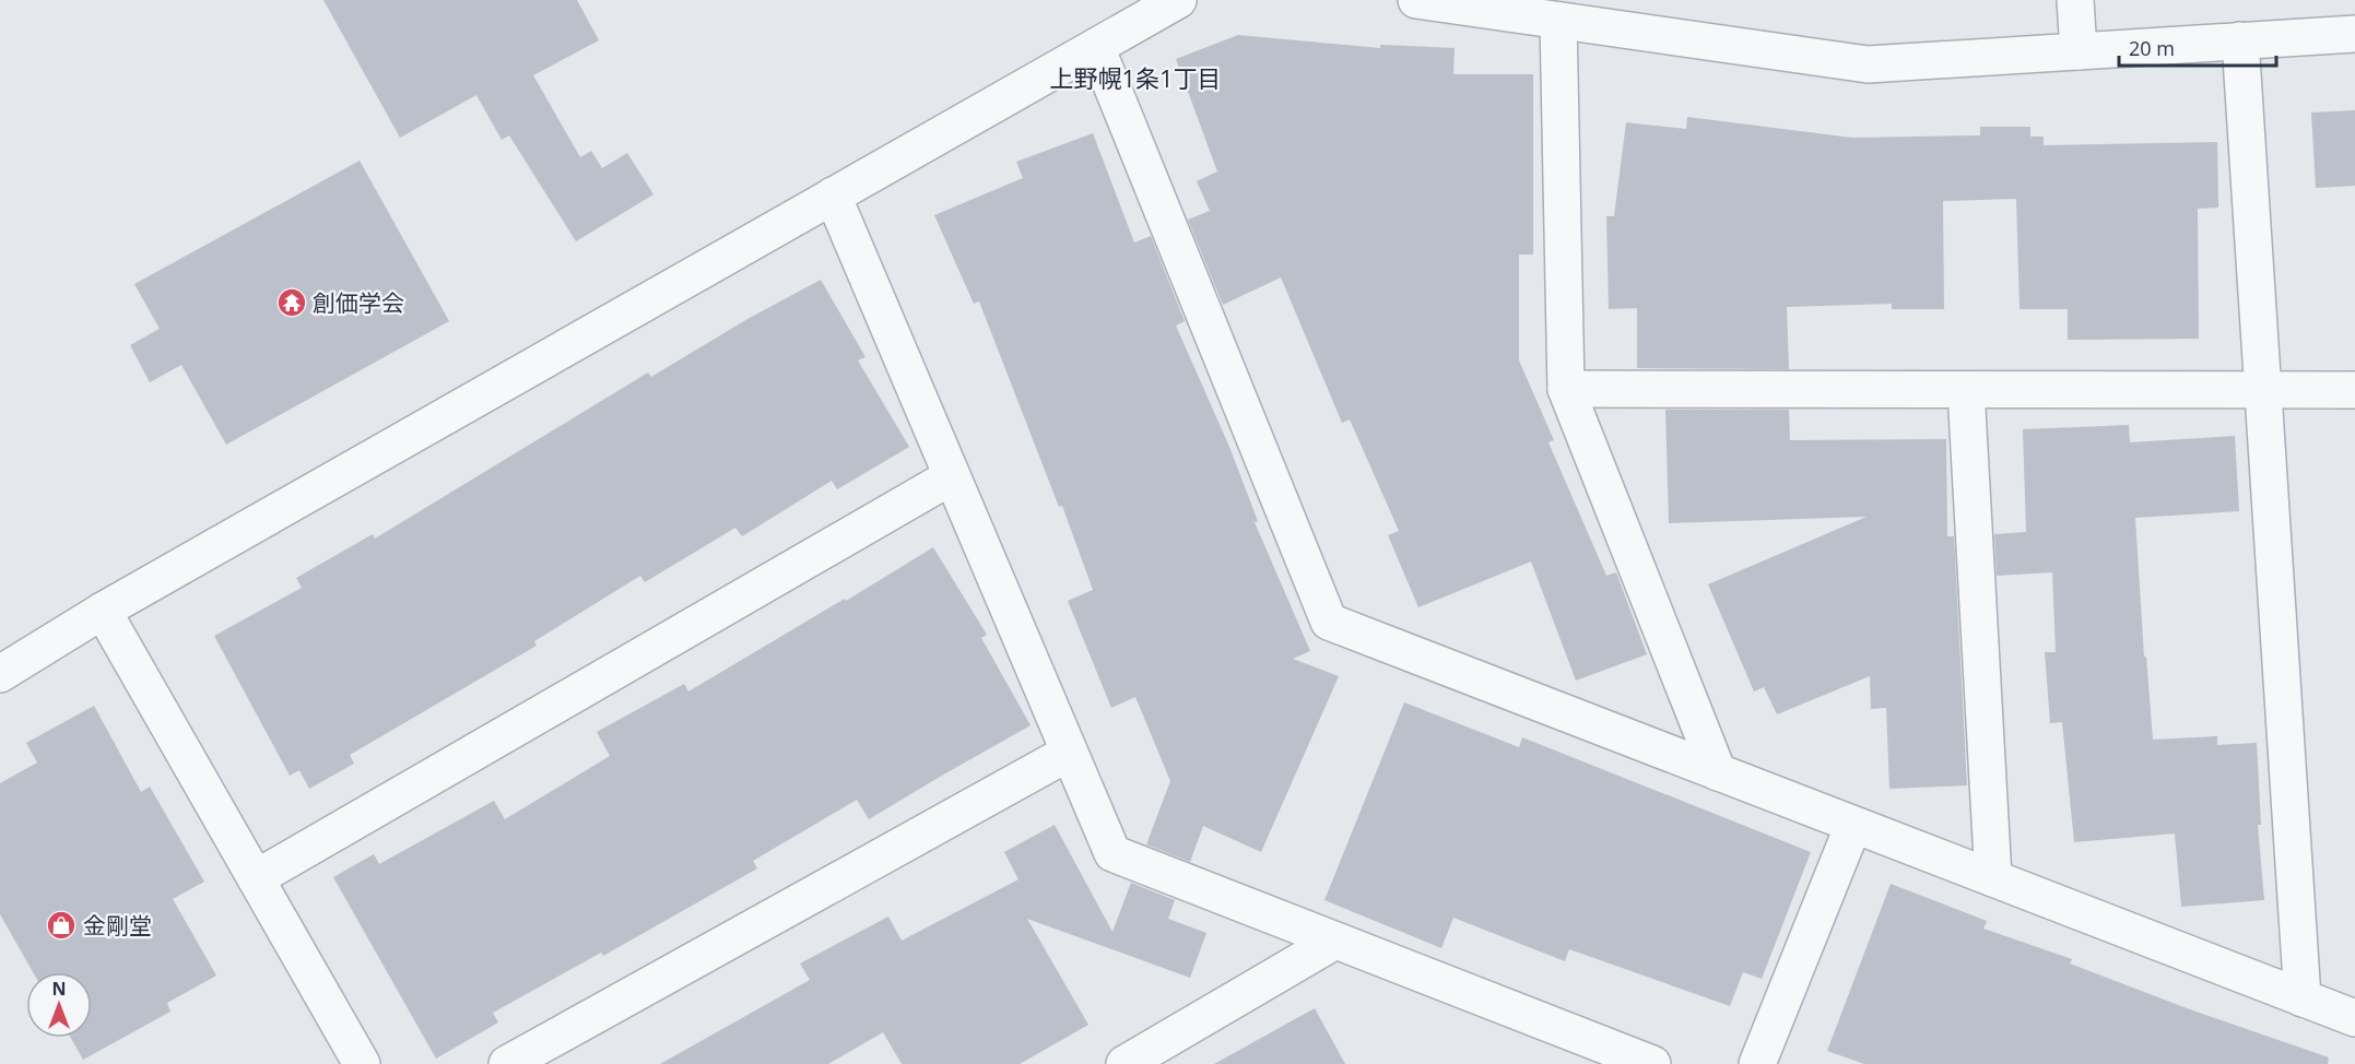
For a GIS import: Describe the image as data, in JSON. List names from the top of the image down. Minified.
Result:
{"districts":["上野幌1条1丁目"],"places":{"temple":["創価学会"],"shop":["金剛堂"]},"scale_bar":"20 m","north":"top"}
